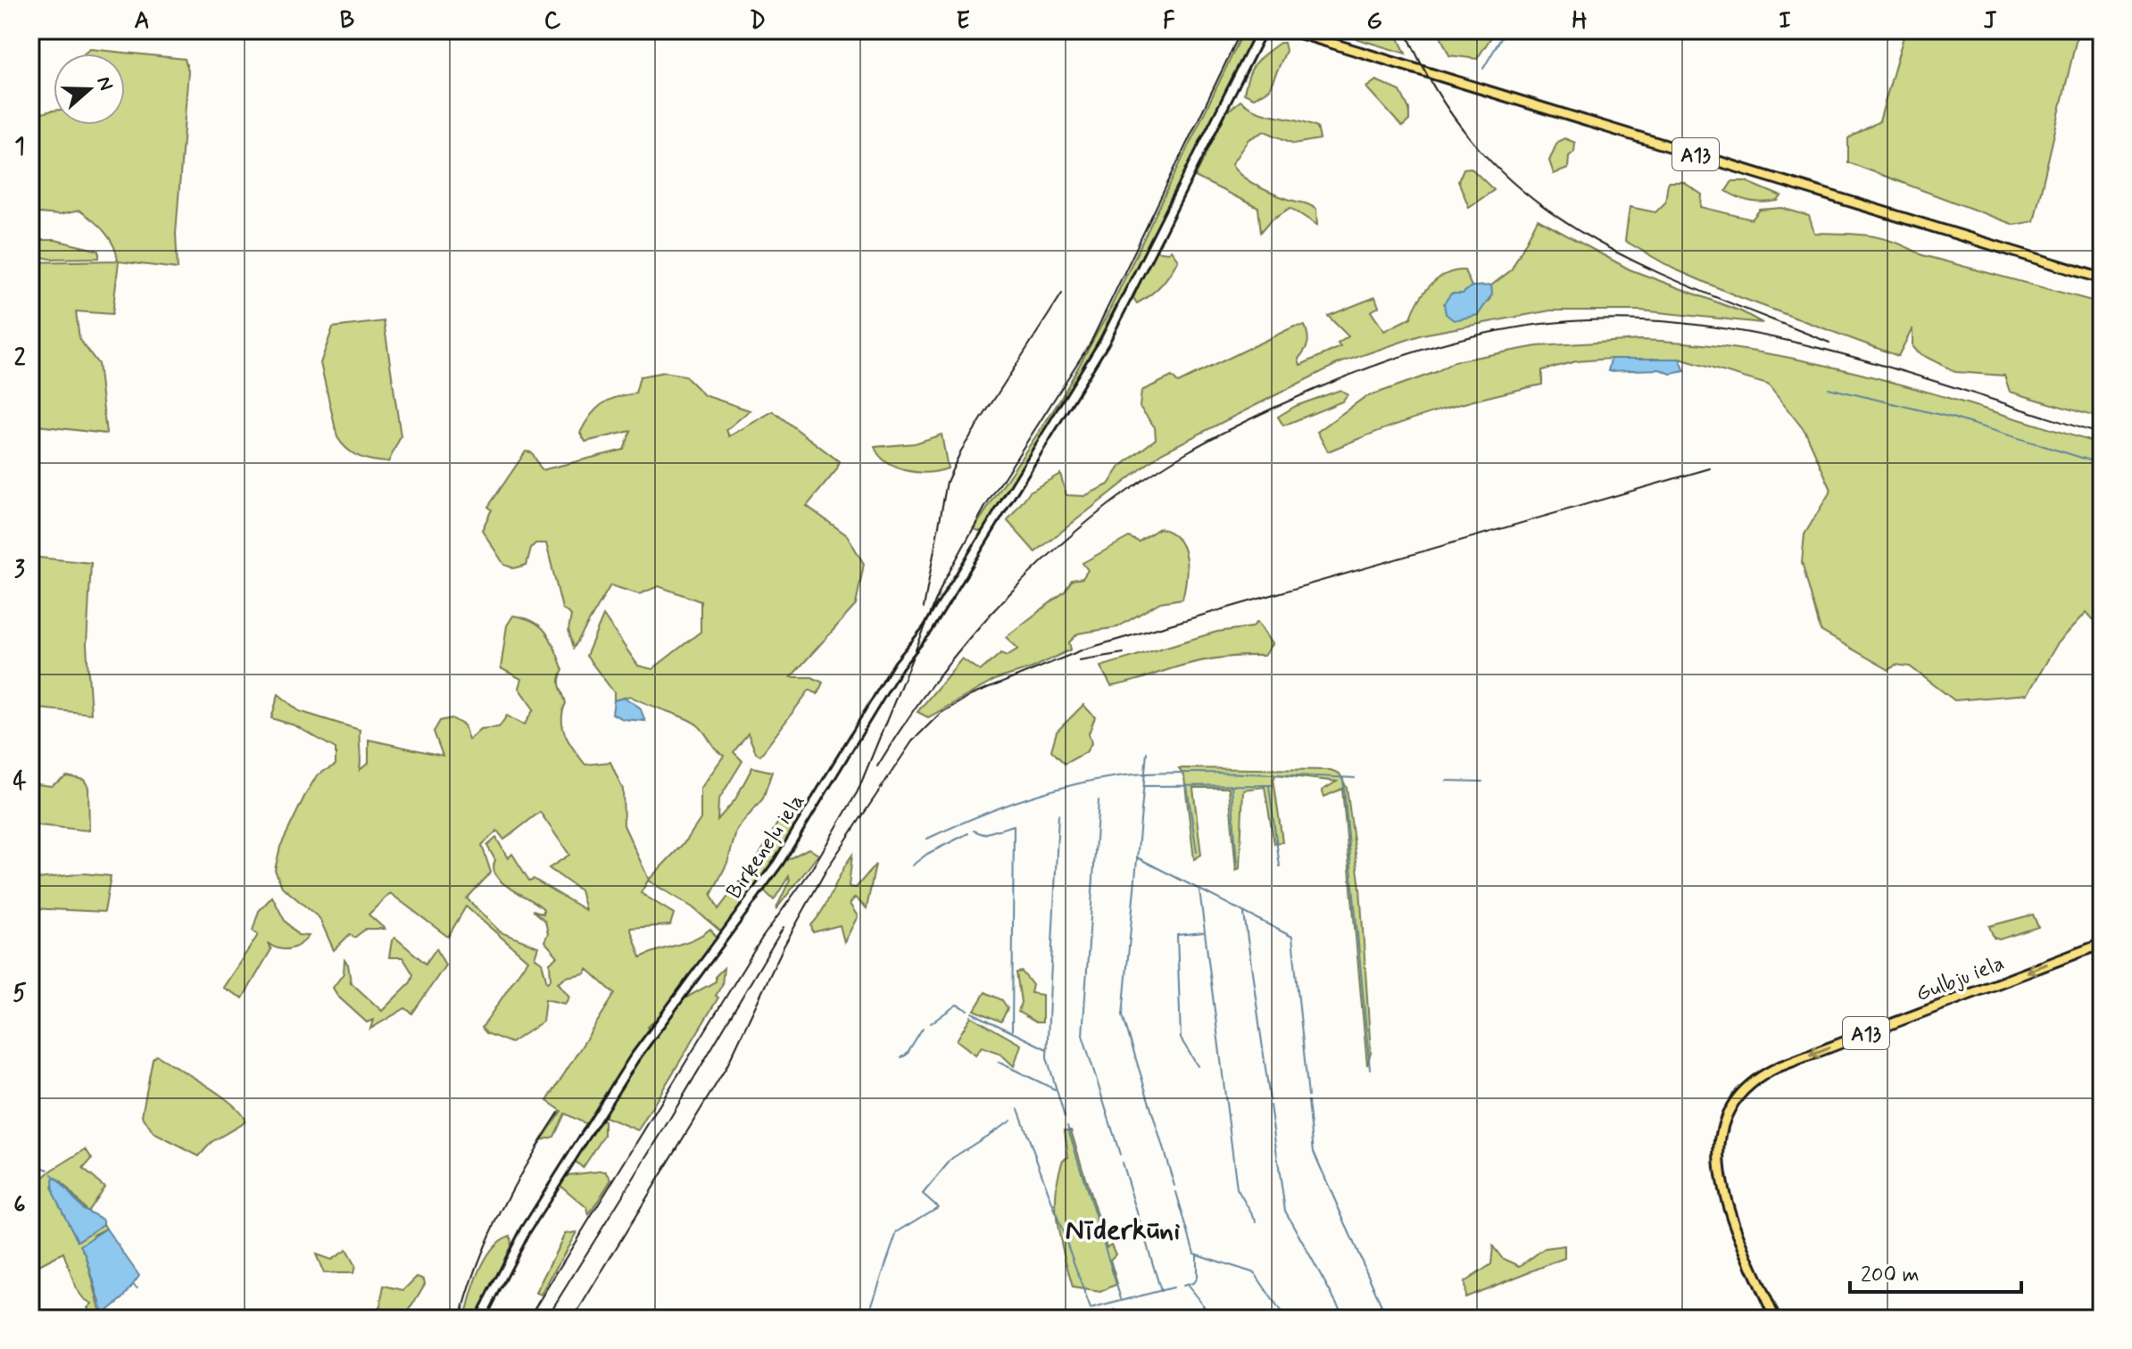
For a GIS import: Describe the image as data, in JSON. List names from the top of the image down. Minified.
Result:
{"streets":{"main road":["A13","Birķeneļu iela","Gulbju iela"]},"districts":["Nīderkūni"],"scale_bar":"200 m","north":"right","grid":{"columns":["A","B","C","D","E","F","G","H","I","J"],"rows":["1","2","3","4","5","6"]}}
